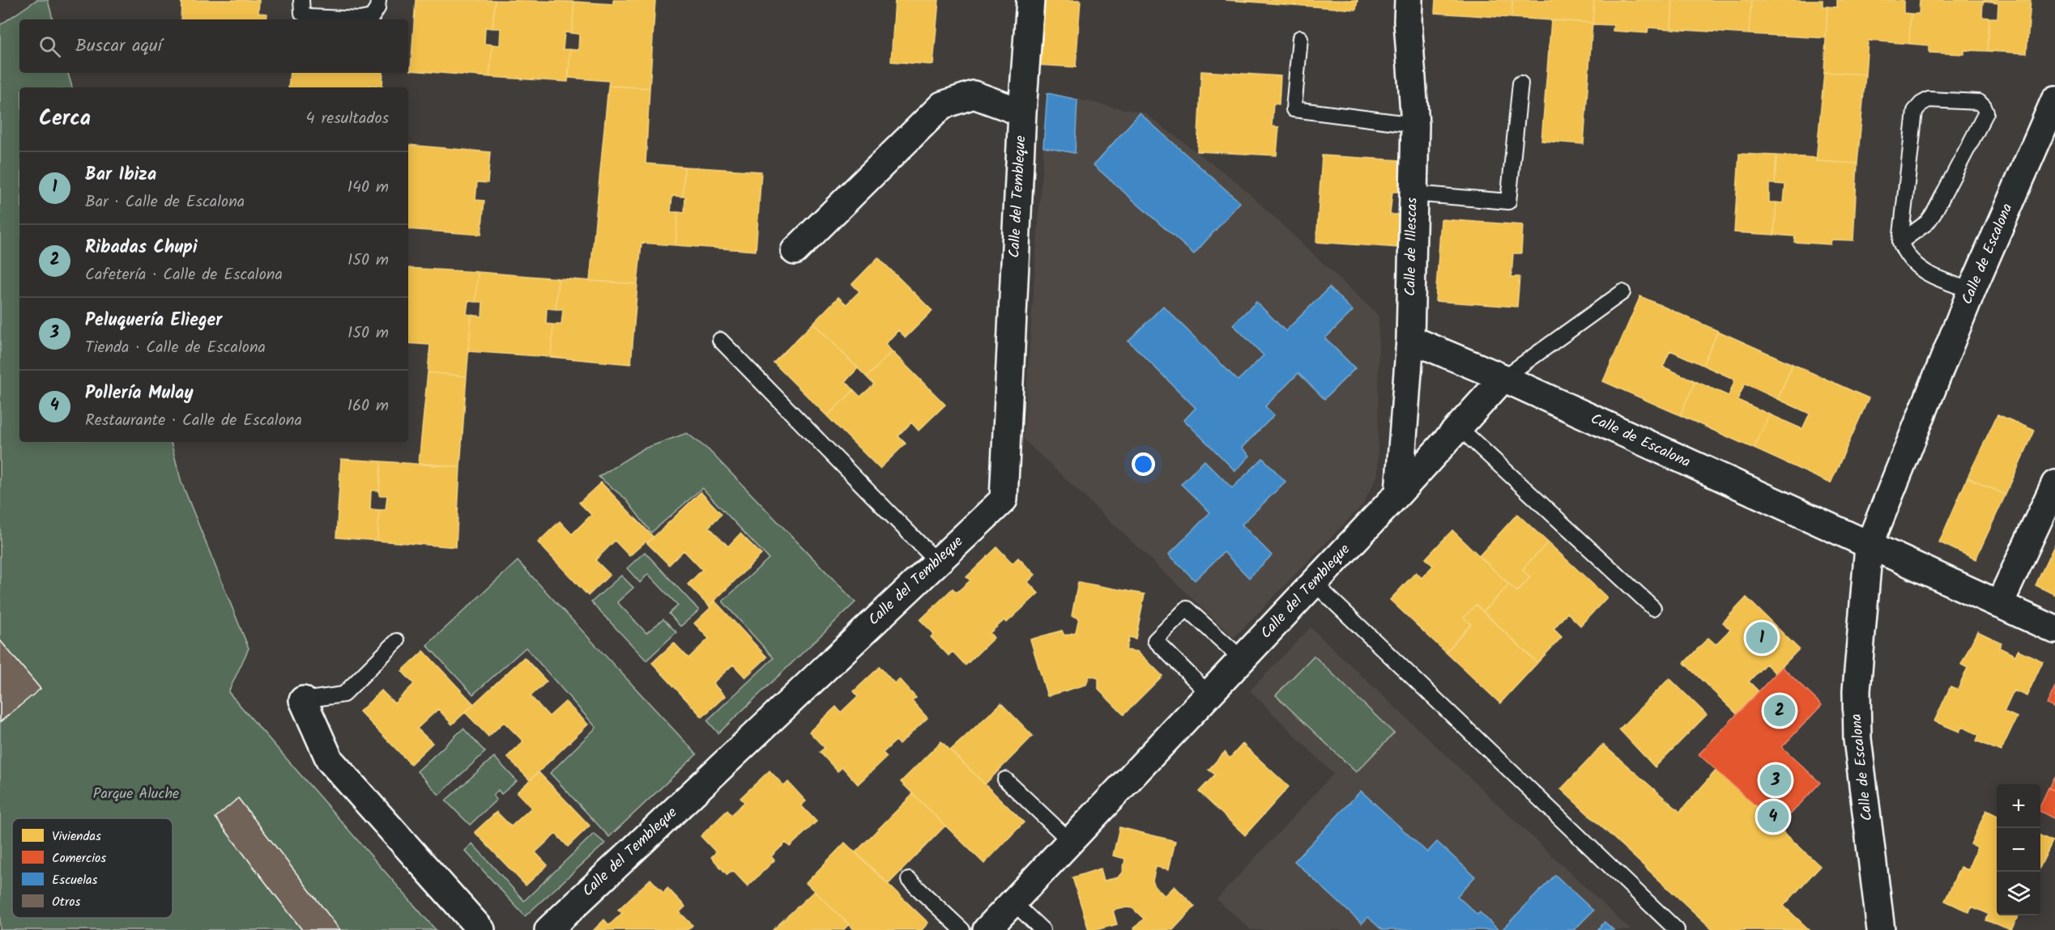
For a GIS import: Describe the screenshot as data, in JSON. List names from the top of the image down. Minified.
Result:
{"streets":{"street":["Calle del Tembleque","Calle de Illescas","Calle de Escalona"]},"crossings":[["Calle del Tembleque","Calle de Illescas"],["Calle del Tembleque","Calle de Escalona"],["Calle de Illescas","Calle de Escalona"]],"parks":["Parque Aluche"],"legend":["Viviendas","Comercios","Escuelas","Otros"],"page":{"search":"Buscar aquí","heading":["Cerca","4 resultados"],"list":[{"mark":"1","name":"Bar Ibiza","note":"Bar · Calle de Escalona","value":"140 m"},{"mark":"2","name":"Ribadas Chupi","note":"Cafetería · Calle de Escalona","value":"150 m"},{"mark":"3","name":"Peluquería Elieger","note":"Tienda · Calle de Escalona","value":"150 m"},{"mark":"4","name":"Pollería Mulay","note":"Restaurante · Calle de Escalona","value":"160 m"}],"pins":["1","2","3","4"],"map_buttons":["+","−"]}}
